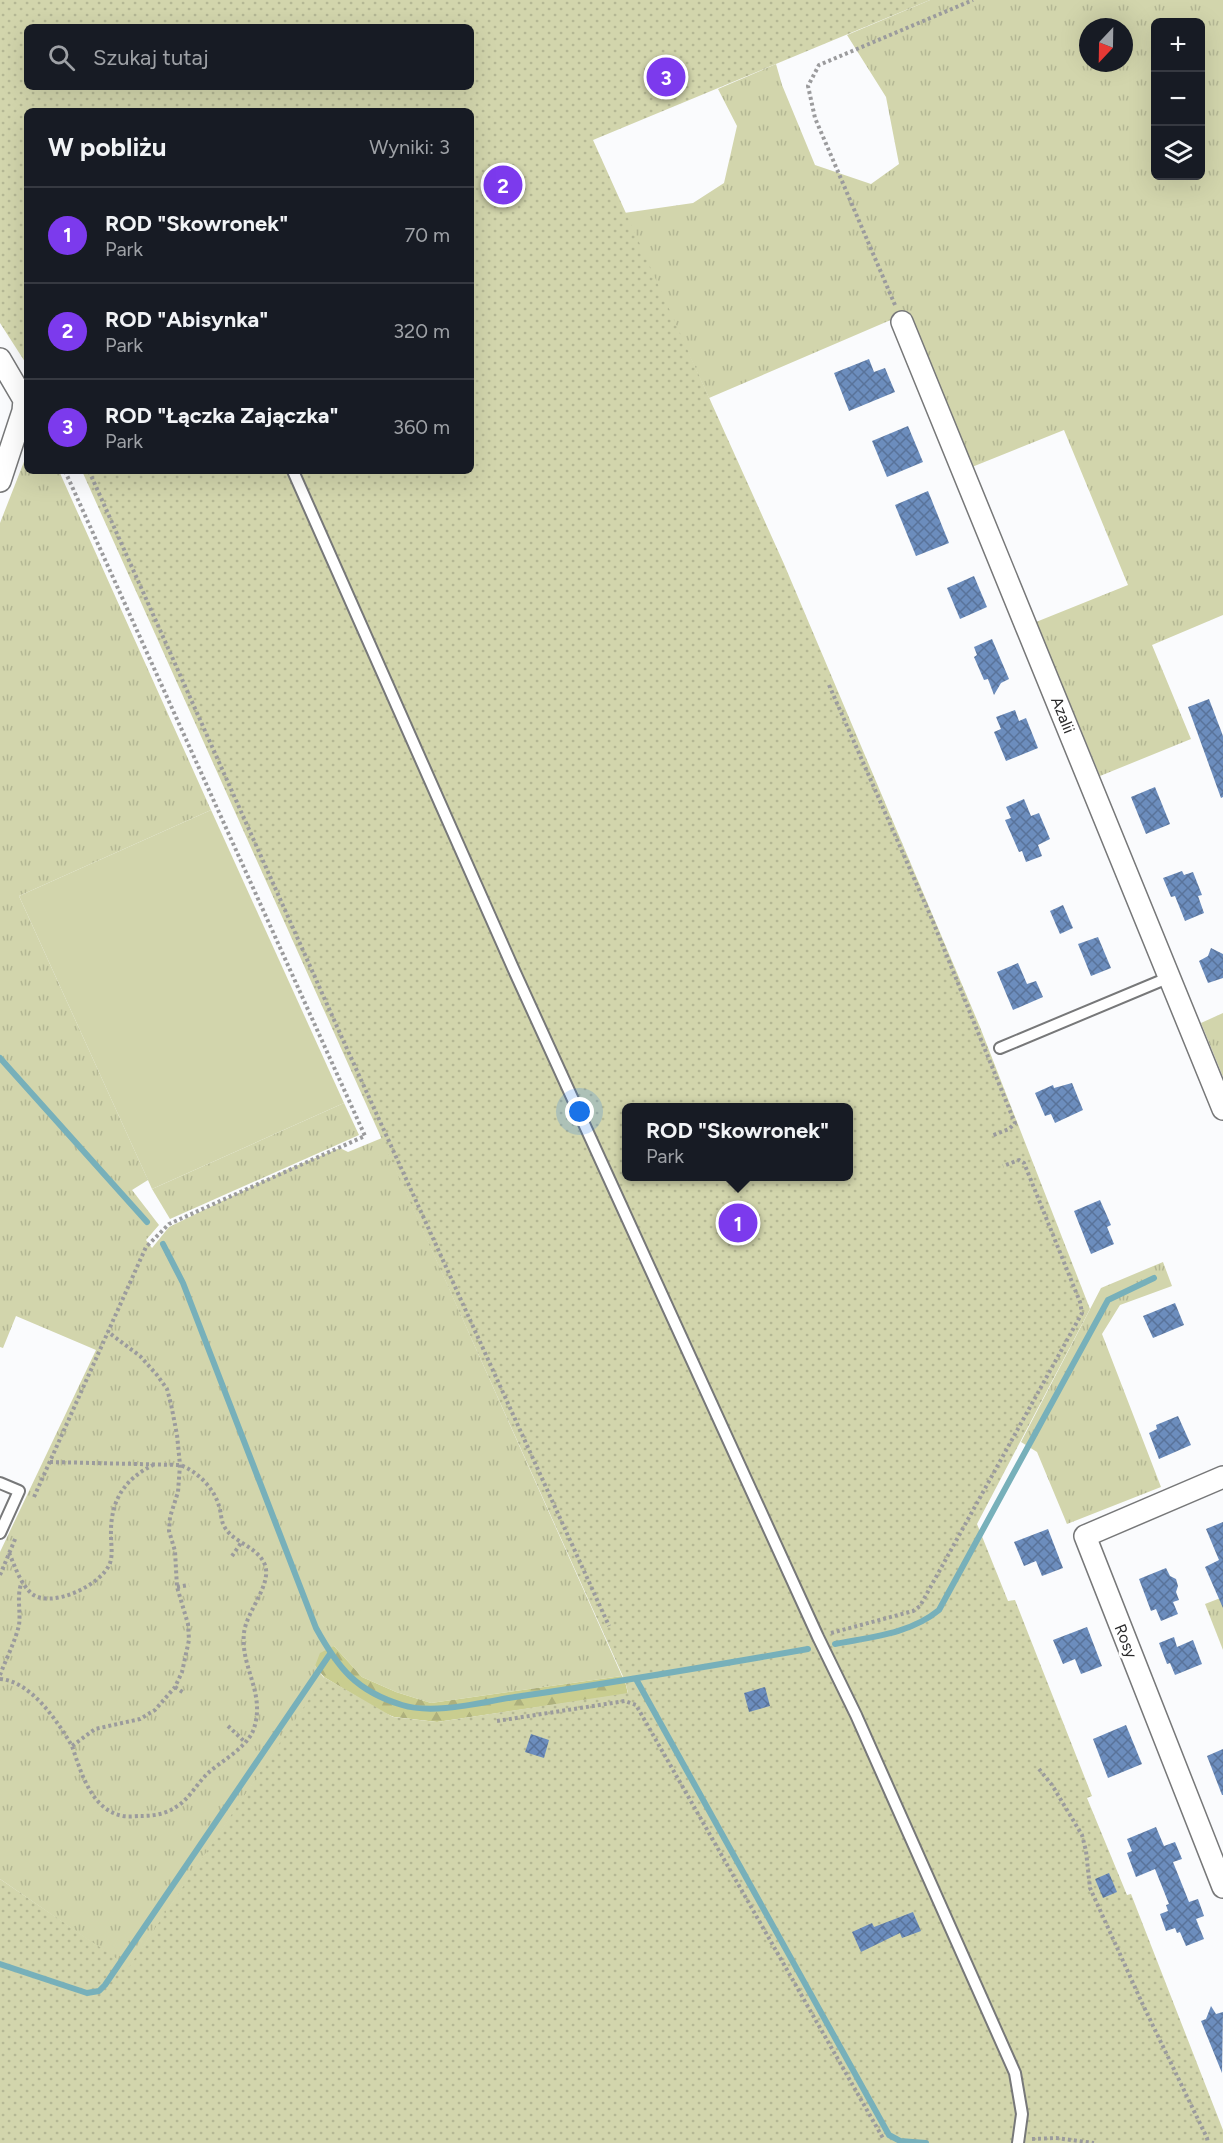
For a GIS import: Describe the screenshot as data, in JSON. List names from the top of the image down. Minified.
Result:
{"streets":{"street":["Azalii","Rosy"]},"north":"bottom","page":{"map_buttons":["+","−"],"search":"Szukaj tutaj","pins":["3","2","1"],"heading":["W pobliżu","Wyniki: 3"],"list":[{"mark":"1","name":"ROD \"Skowronek\"","note":"Park","value":"70 m"},{"mark":"2","name":"ROD \"Abisynka\"","note":"Park","value":"320 m"},{"mark":"3","name":"ROD \"Łączka Zajączka\"","note":"Park","value":"360 m"}],"popup":["ROD \"Skowronek\"","Park"]}}
